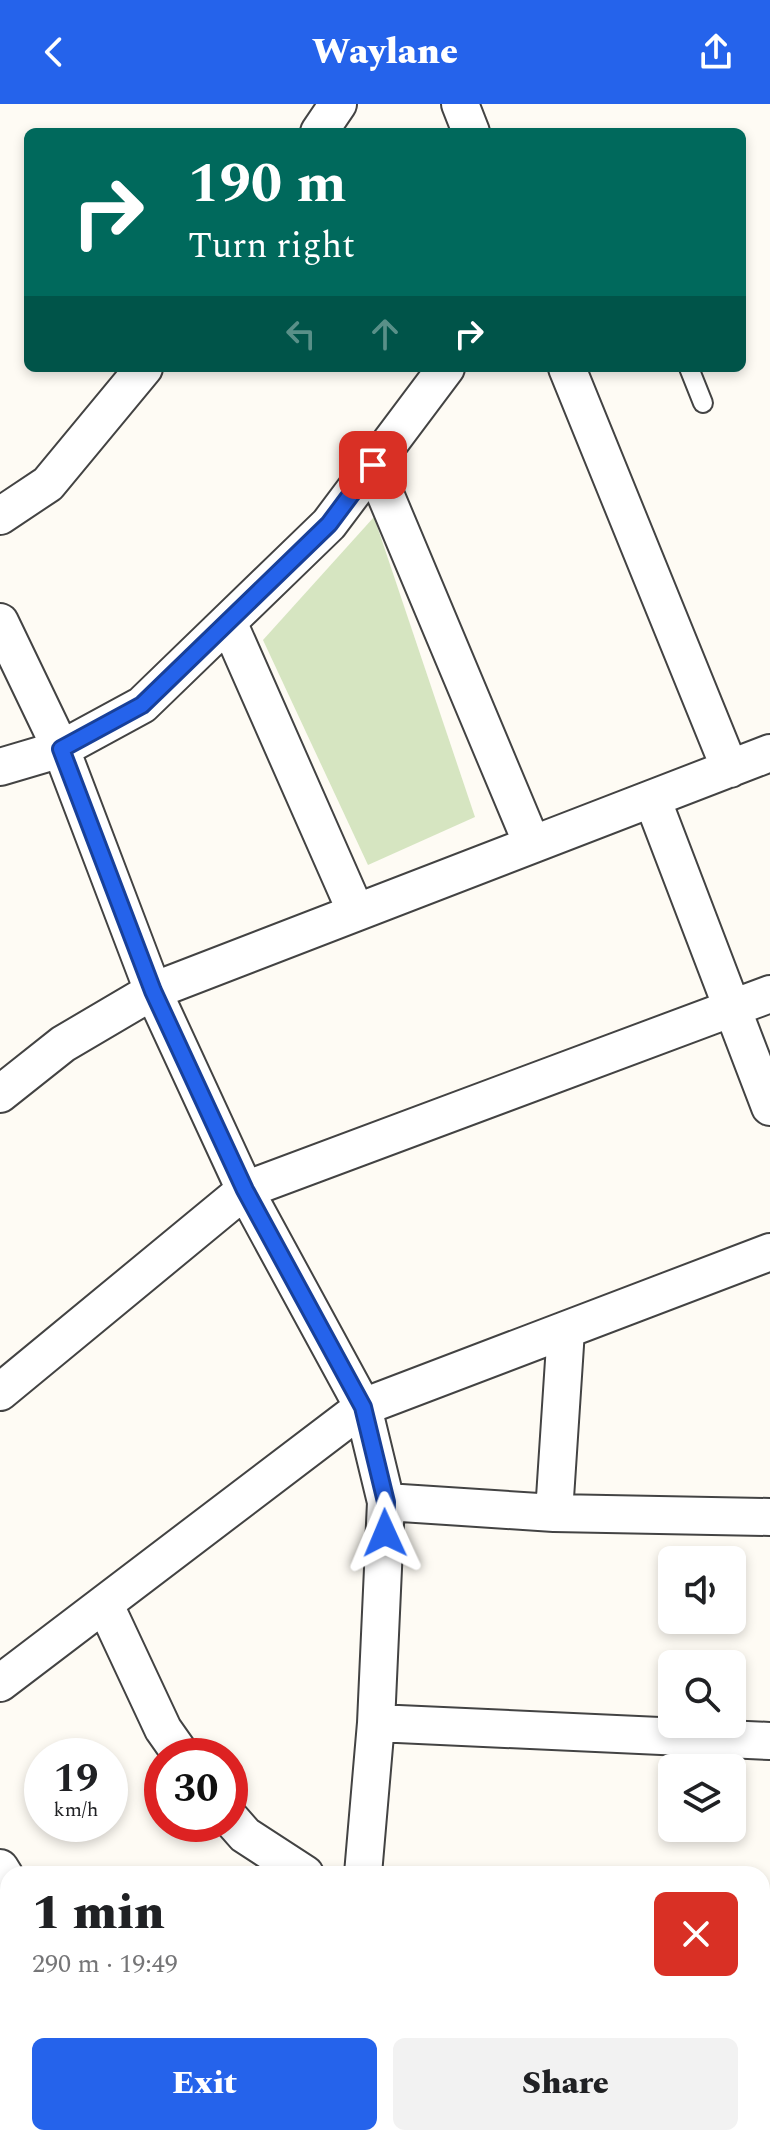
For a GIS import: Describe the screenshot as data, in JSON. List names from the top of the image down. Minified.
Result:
{"page":{"header":"Waylane","turn":["190 m","Turn right"],"speed":"19 km/h","limit":"30","heading":["1 min","290 m · 19:49"],"buttons":["Exit","Share"]}}
